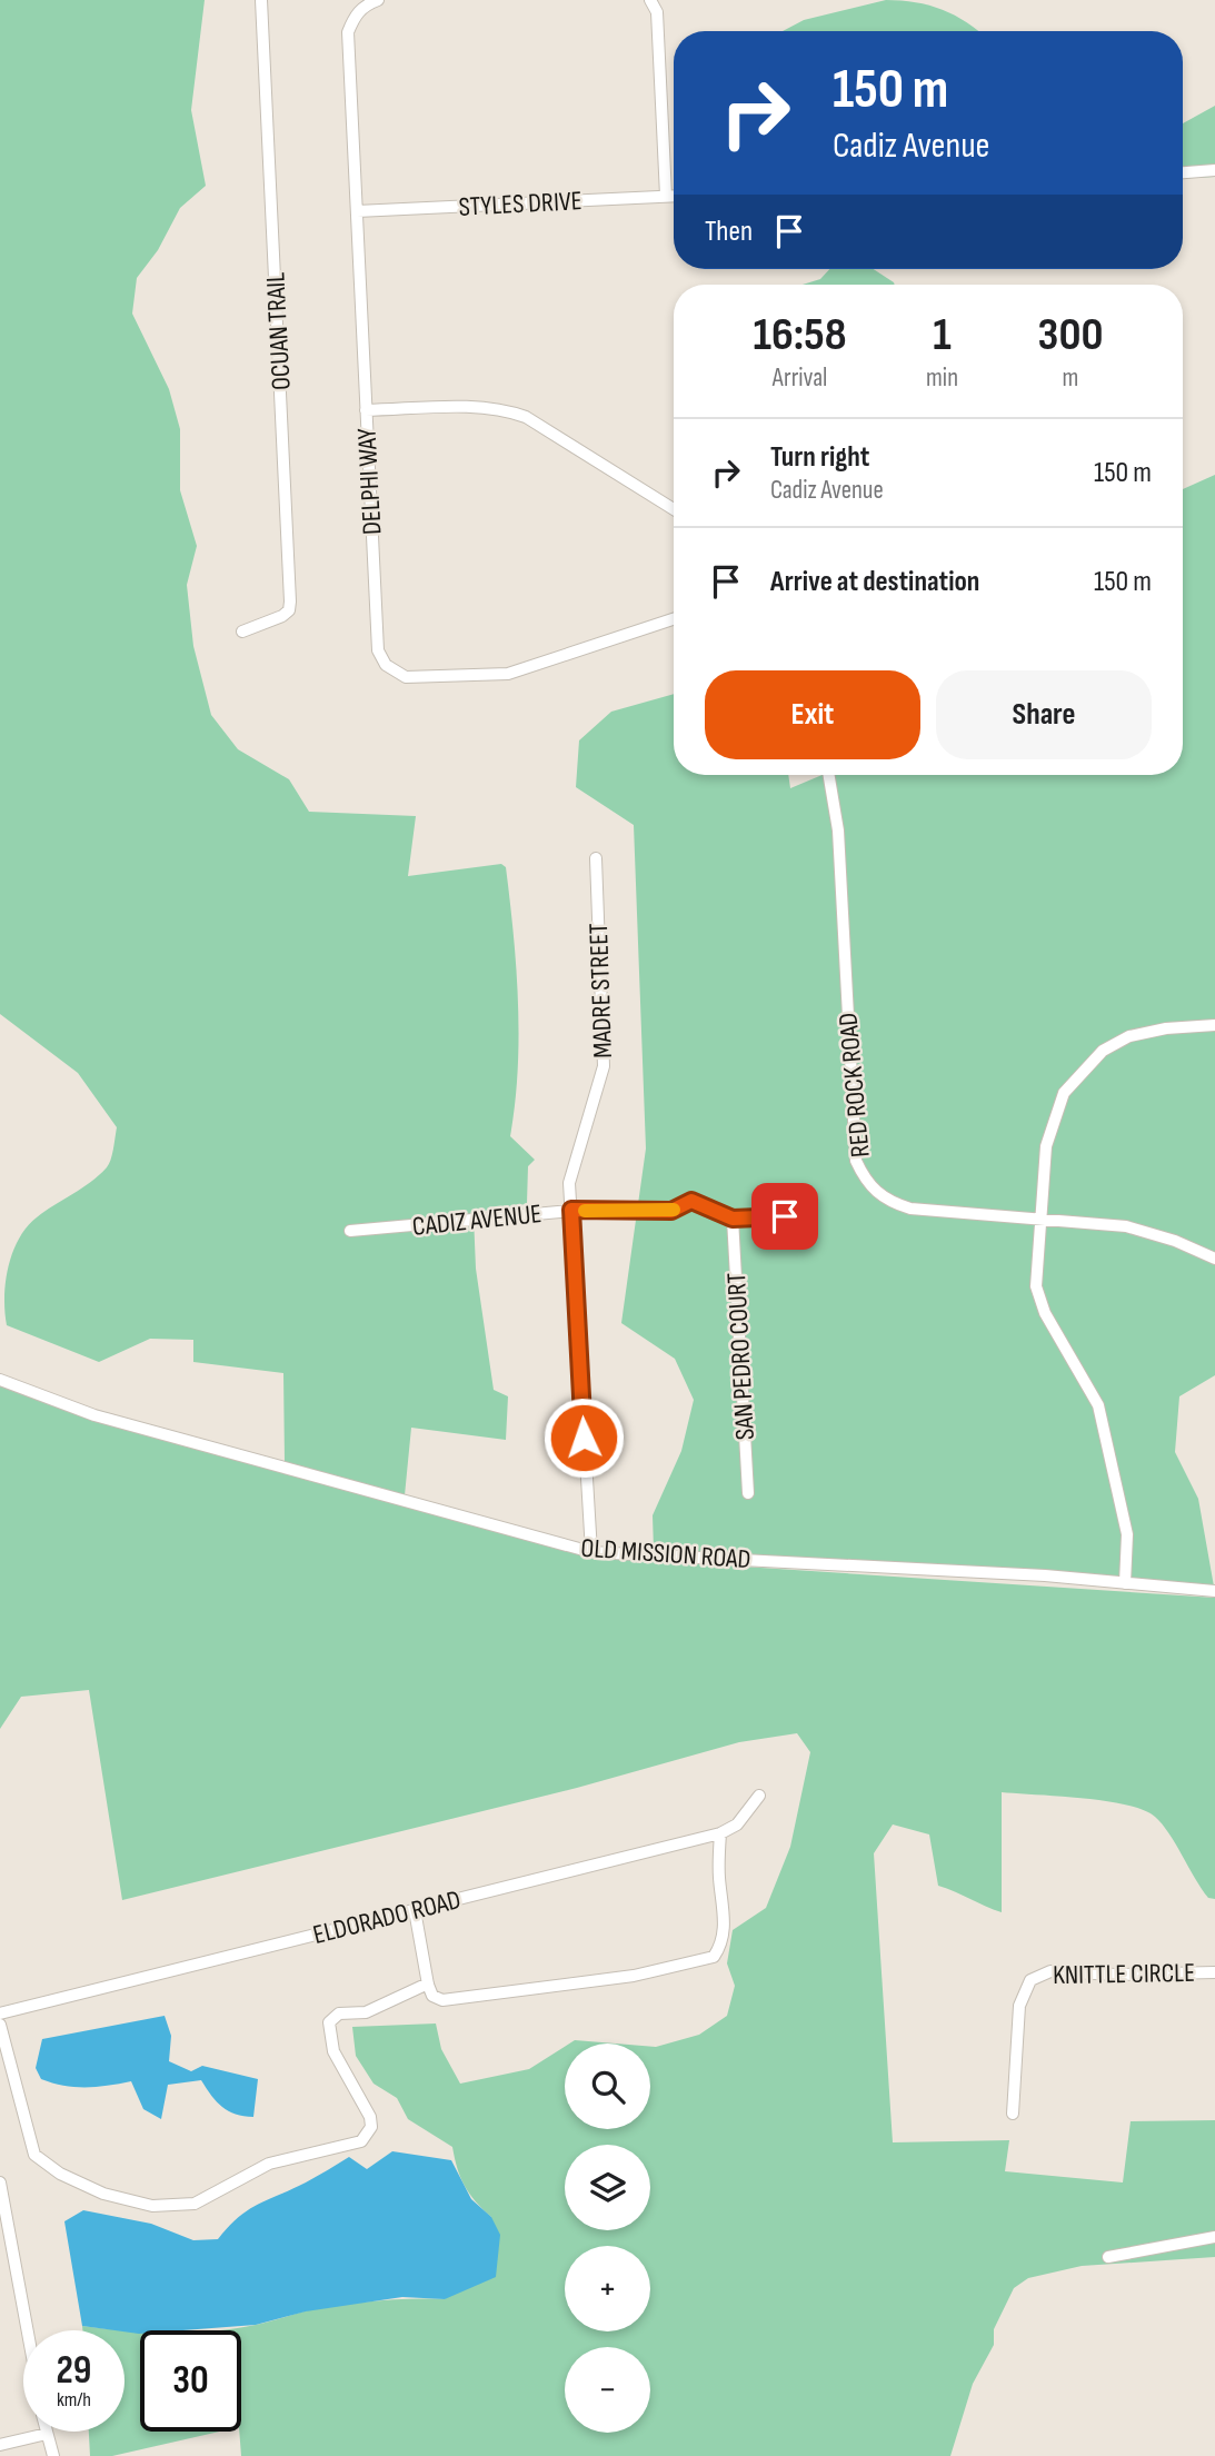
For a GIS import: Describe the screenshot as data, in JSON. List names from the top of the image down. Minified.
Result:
{"streets":{"street":["STYLES DRIVE","OCUAN TRAIL","DELPHI WAY","MADRE STREET","RED ROCK ROAD","CADIZ AVENUE","SAN PEDRO COURT","OLD MISSION ROAD","ELDORADO ROAD","KNITTLE CIRCLE"]},"crossings":[["STYLES DRIVE","DELPHI WAY"],["MADRE STREET","CADIZ AVENUE"],["MADRE STREET","OLD MISSION ROAD"],["CADIZ AVENUE","SAN PEDRO COURT"]],"page":{"turn":["150 m","Cadiz Avenue"],"then":"Then","eta":["16:58","Arrival","1","min","300","m"],"list":[{"name":"Turn right","note":"Cadiz Avenue","value":"150 m"},{"name":"Arrive at destination","value":"150 m"}],"buttons":["Exit","Share"],"map_buttons":["+","−"],"speed":"29 km/h","limit":"30"}}
